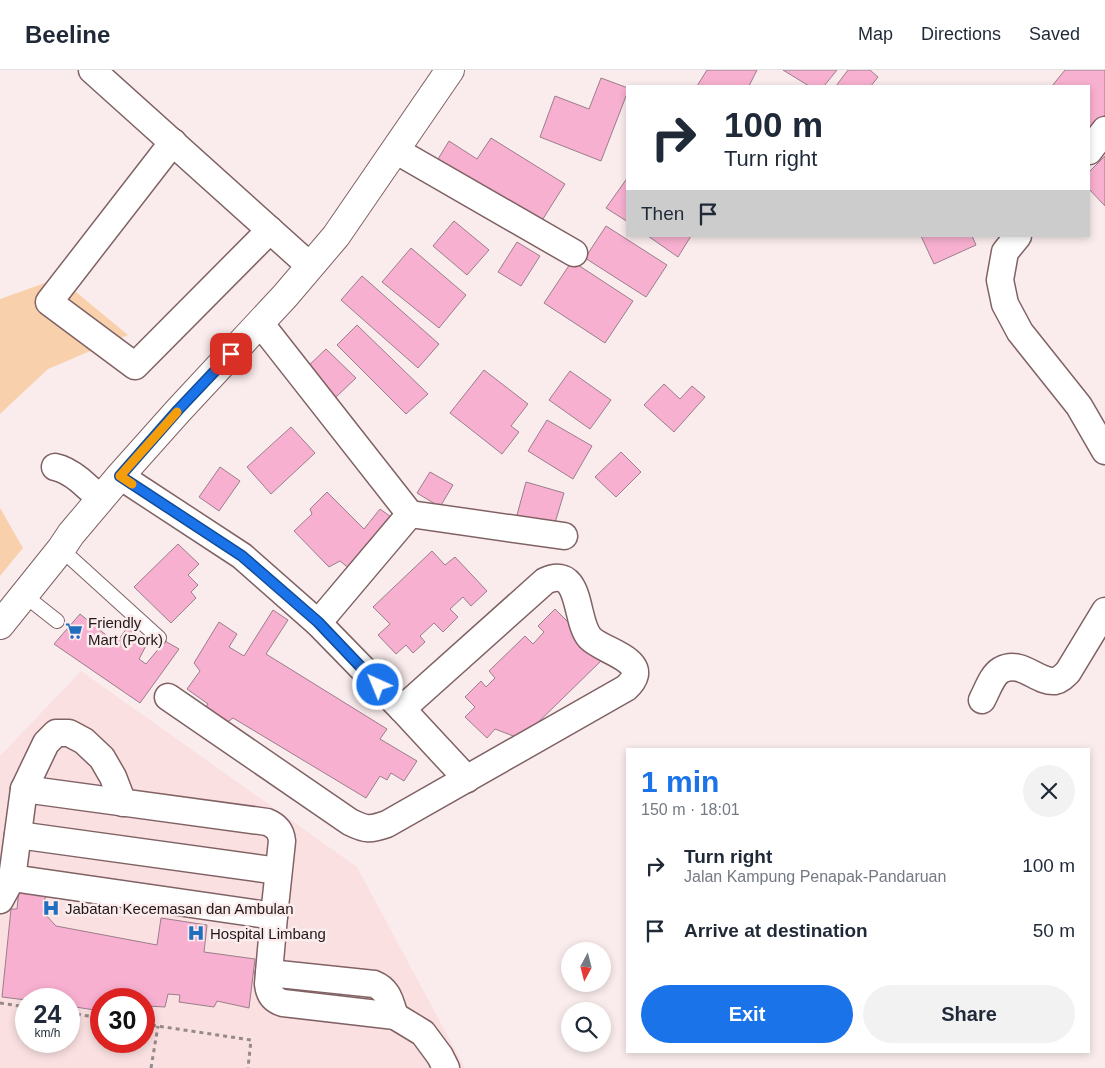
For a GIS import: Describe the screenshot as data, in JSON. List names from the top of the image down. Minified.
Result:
{"places":{"supermarket":["Friendly Mart (Pork)"],"hospital":["Jabatan Kecemasan dan Ambulan","Hospital Limbang"]},"north":"bottom","page":{"header":"Beeline","nav":["Map","Directions","Saved"],"turn":["100 m","Turn right"],"then":"Then","heading":["1 min","150 m · 18:01"],"list":[{"name":"Turn right","note":"Jalan Kampung Penapak-Pandaruan","value":"100 m"},{"name":"Arrive at destination","value":"50 m"}],"buttons":["Exit","Share"],"speed":"24 km/h","limit":"30"}}
